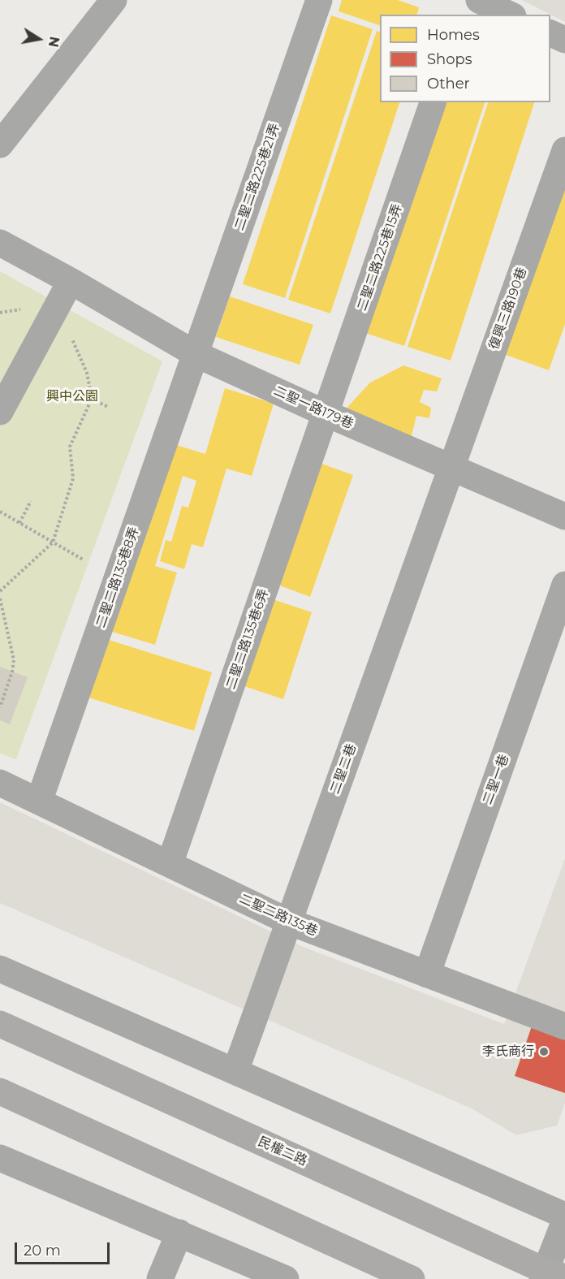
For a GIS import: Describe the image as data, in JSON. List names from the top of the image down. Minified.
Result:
{"streets":{"main road":["民權二路"],"street":["二聖二路225巷21弄","二聖二路225巷15弄","復興三路190巷","二聖一路179巷","二聖二路135巷8弄","二聖二路135巷6弄","二聖二巷","二聖一巷","二聖二路135巷"]},"crossings":[["二聖二路225巷21弄","二聖一路179巷"],["二聖二路225巷21弄","二聖二路135巷8弄"],["二聖二路225巷15弄","二聖一路179巷"],["二聖二路225巷15弄","二聖二路135巷6弄"],["復興三路190巷","二聖一路179巷"],["復興三路190巷","二聖二巷"],["二聖一路179巷","二聖二路135巷8弄"],["二聖一路179巷","二聖二路135巷6弄"],["二聖一路179巷","二聖二巷"],["二聖二路135巷8弄","二聖二路135巷"],["二聖二路135巷6弄","二聖二路135巷"],["二聖二巷","二聖二路135巷"],["二聖一巷","二聖二路135巷"]],"parks":["興中公園"],"places":["李氏商行"],"legend":["Homes","Shops","Other"],"scale_bar":"20 m","north":"right"}
